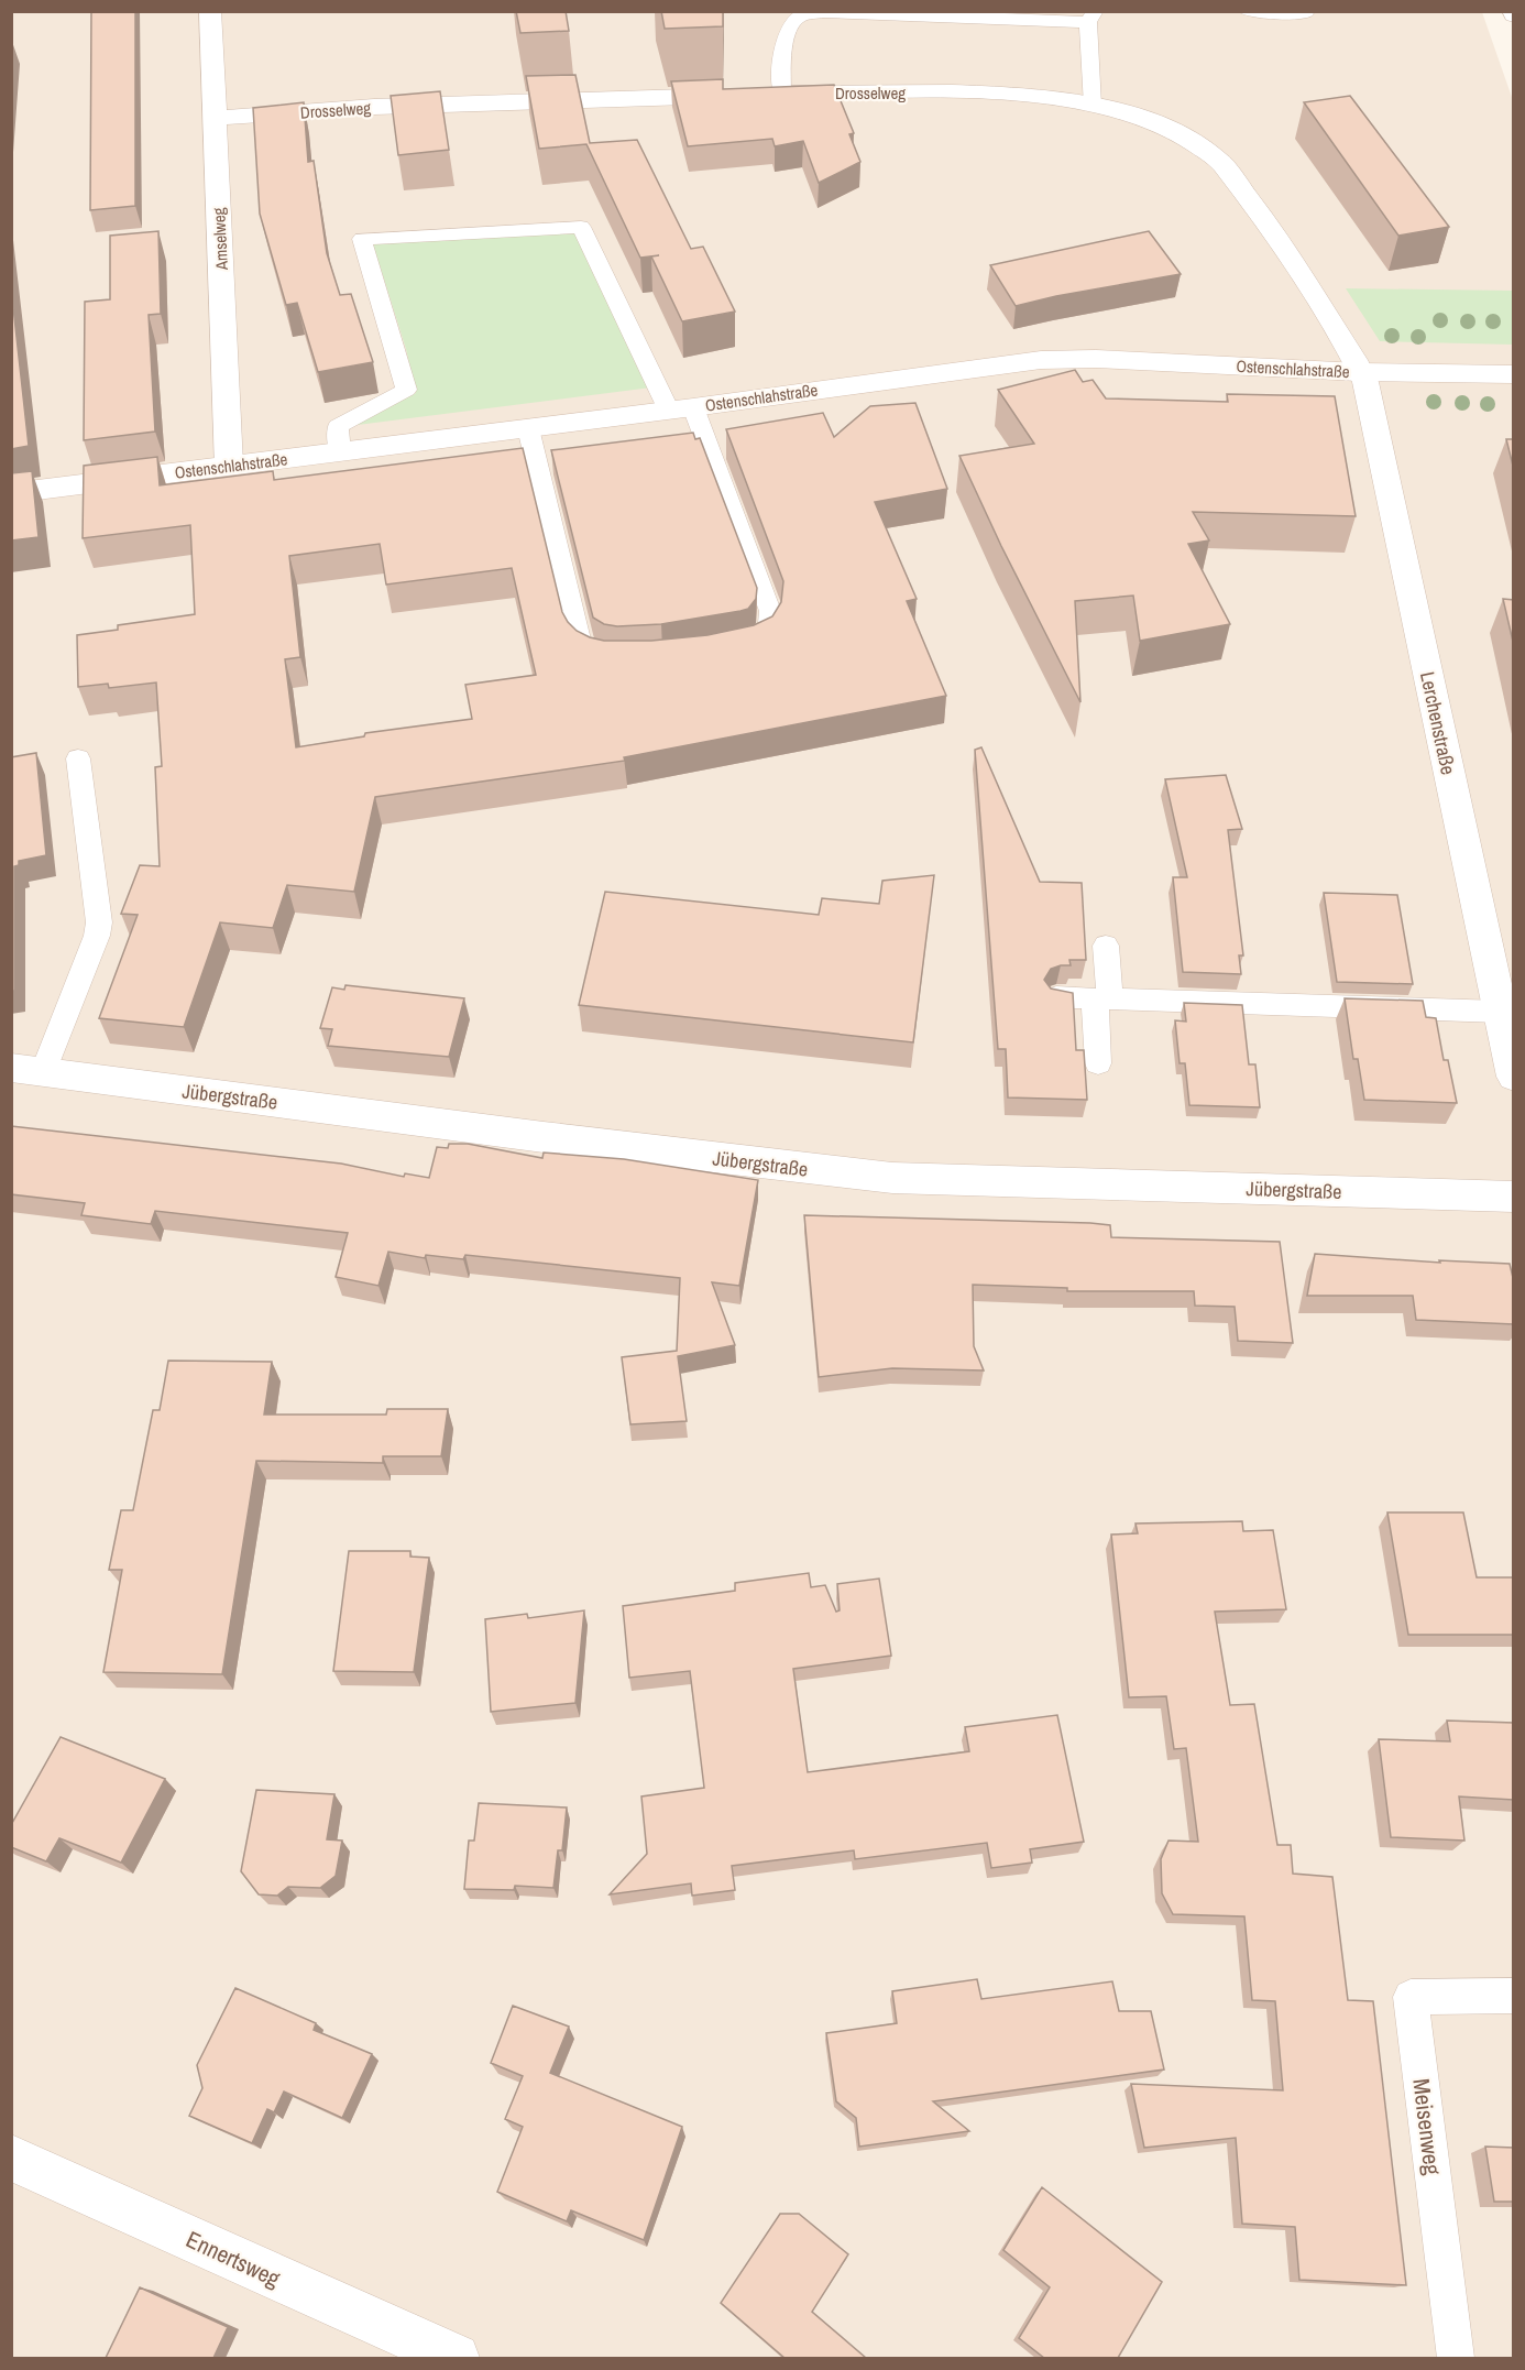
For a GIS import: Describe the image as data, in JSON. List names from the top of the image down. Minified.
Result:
{"streets":{"street":["Drosselweg","Amselweg","Ostenschlahstraße","Lerchenstraße","Jübergstraße","Ennertsweg"],"lane":["Meisenweg"]},"crossings":[["Drosselweg","Amselweg"],["Drosselweg","Ostenschlahstraße"],["Drosselweg","Lerchenstraße"],["Amselweg","Ostenschlahstraße"],["Ostenschlahstraße","Lerchenstraße"]]}
